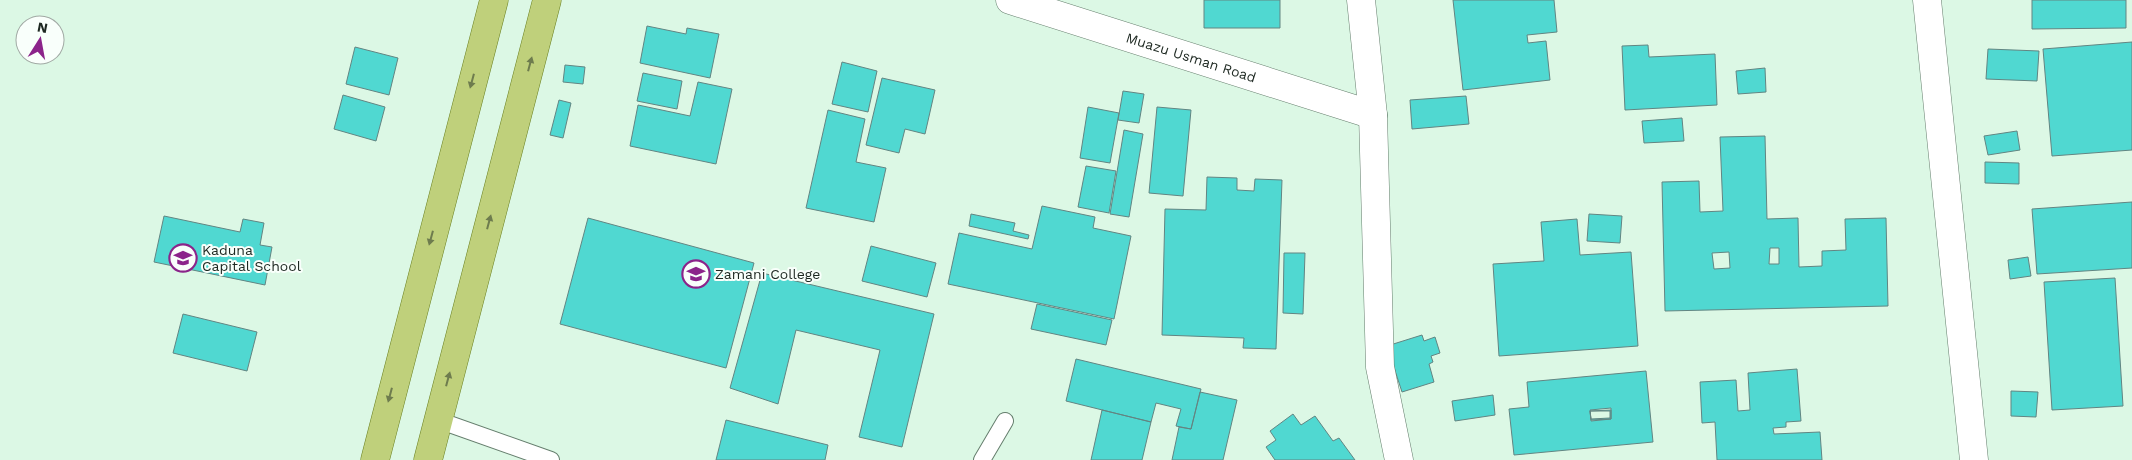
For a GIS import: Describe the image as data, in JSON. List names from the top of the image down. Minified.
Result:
{"streets":{"street":["Muazu Usman Road"]},"places":{"school or university":["Kaduna Capital School","Zamani College"]},"north":"top"}
